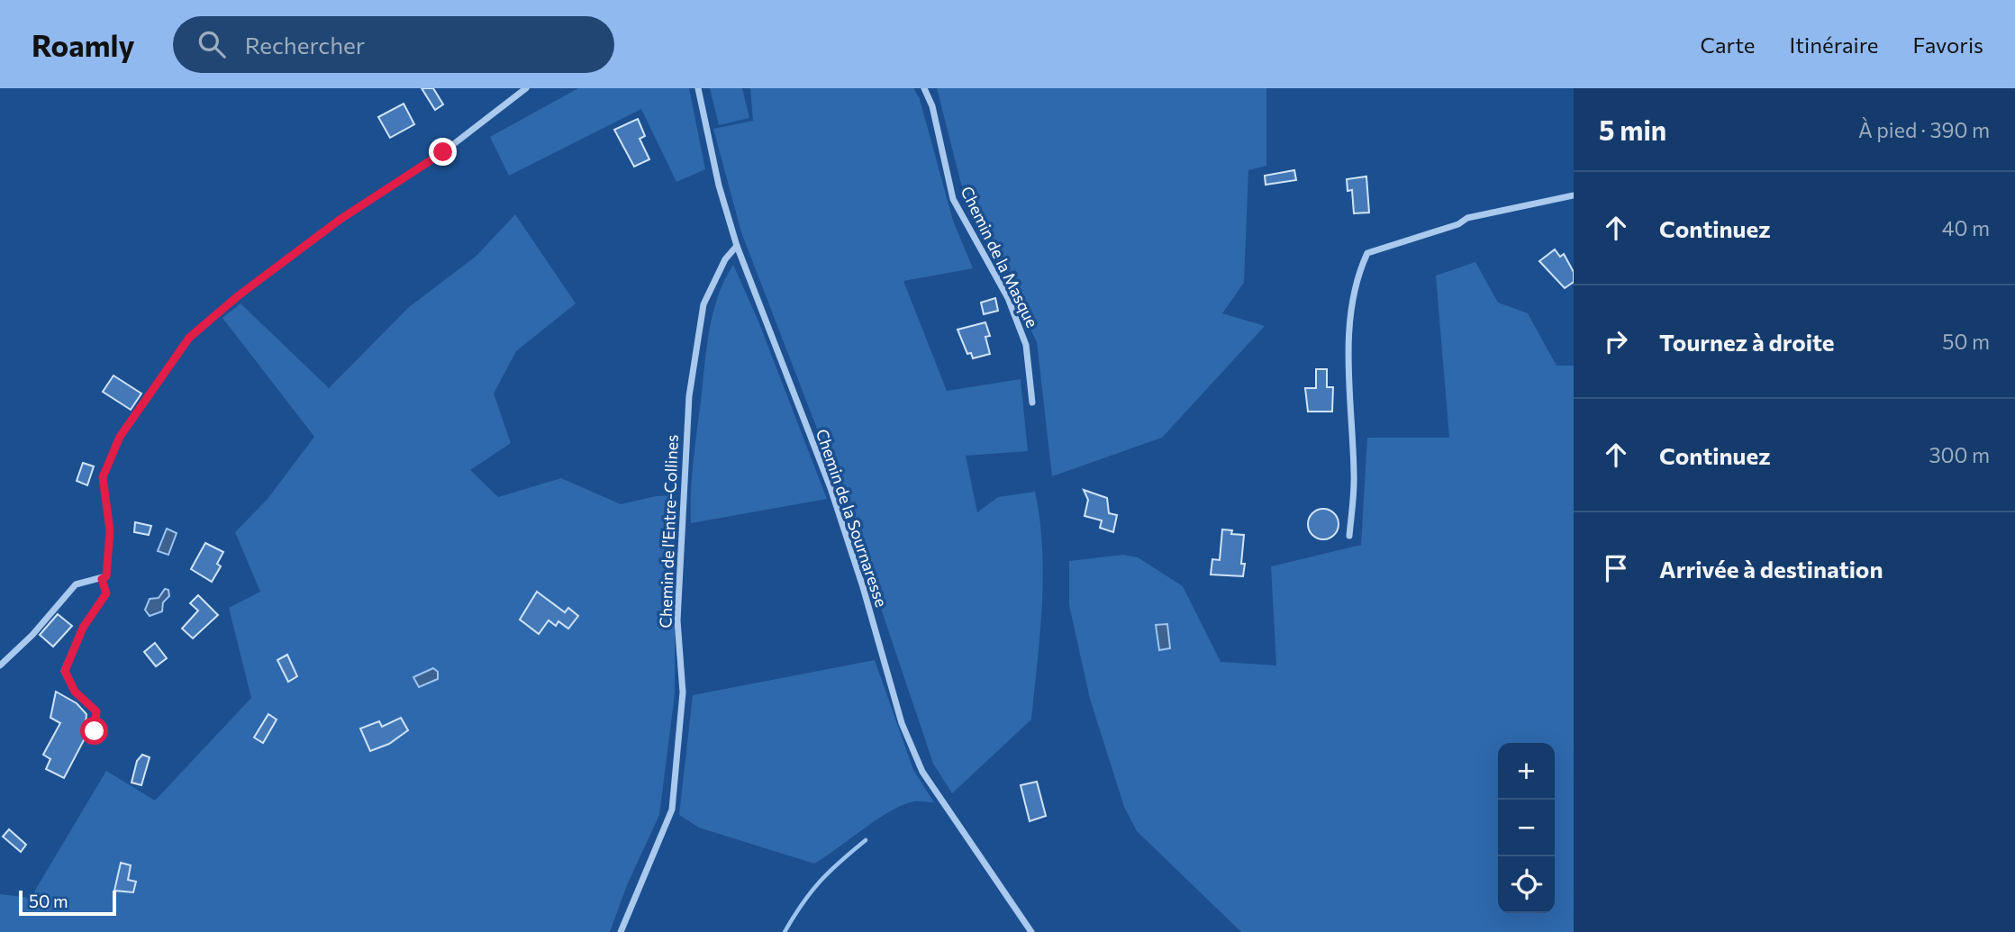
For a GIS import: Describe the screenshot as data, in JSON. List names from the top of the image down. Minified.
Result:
{"streets":{"street":["Chemin de la Masque","Chemin de la Sournaresse","Chemin de l'Entre-Collines"]},"crossings":[["Chemin de la Sournaresse","Chemin de l'Entre-Collines"]],"scale_bar":"50 m","page":{"header":"Roamly","search":"Rechercher","nav":["Carte","Itinéraire","Favoris"],"heading":["5 min","À pied · 390 m"],"list":[["Continuez","40 m"],["Tournez à droite","50 m"],["Continuez","300 m"],"Arrivée à destination"],"map_buttons":["+","−"],"scale":"50 m"}}
